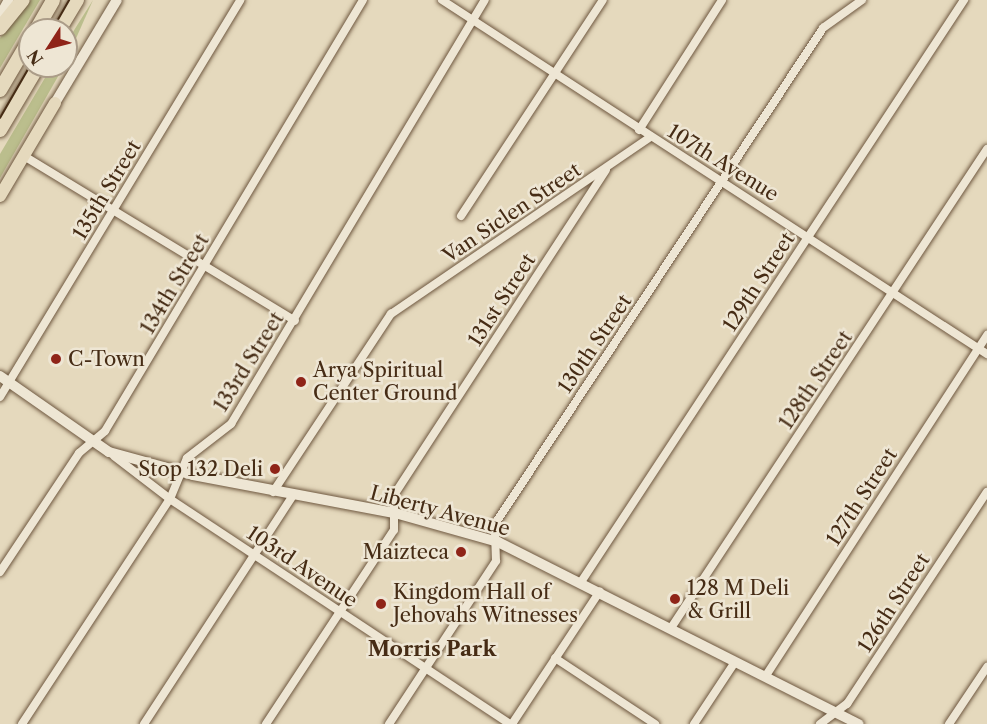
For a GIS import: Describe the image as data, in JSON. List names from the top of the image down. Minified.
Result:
{"streets":{"street":["107th Avenue","135th Street","Van Siclen Street","129th Street","134th Street","131st Street","130th Street","133rd Street","128th Street","127th Street","Liberty Avenue","103rd Avenue","126th Street"]},"crossings":[["107th Avenue","Van Siclen Street"],["107th Avenue","129th Street"],["107th Avenue","130th Street"],["107th Avenue","133rd Street"],["107th Avenue","128th Street"],["107th Avenue","127th Street"],["135th Street","Liberty Avenue"],["Van Siclen Street","131st Street"],["Van Siclen Street","Liberty Avenue"],["129th Street","Liberty Avenue"],["134th Street","Liberty Avenue"],["131st Street","Liberty Avenue"],["131st Street","103rd Avenue"],["130th Street","Liberty Avenue"],["130th Street","103rd Avenue"],["133rd Street","Liberty Avenue"],["133rd Street","103rd Avenue"],["128th Street","Liberty Avenue"],["127th Street","Liberty Avenue"],["Liberty Avenue","103rd Avenue"],["Liberty Avenue","126th Street"]],"districts":["Morris Park"],"places":["C-Town","Arya Spiritual Center Ground","Stop 132 Deli","Maizteca","128 M Deli & Grill","Kingdom Hall of Jehovahs Witnesses"],"north":"bottom left"}
